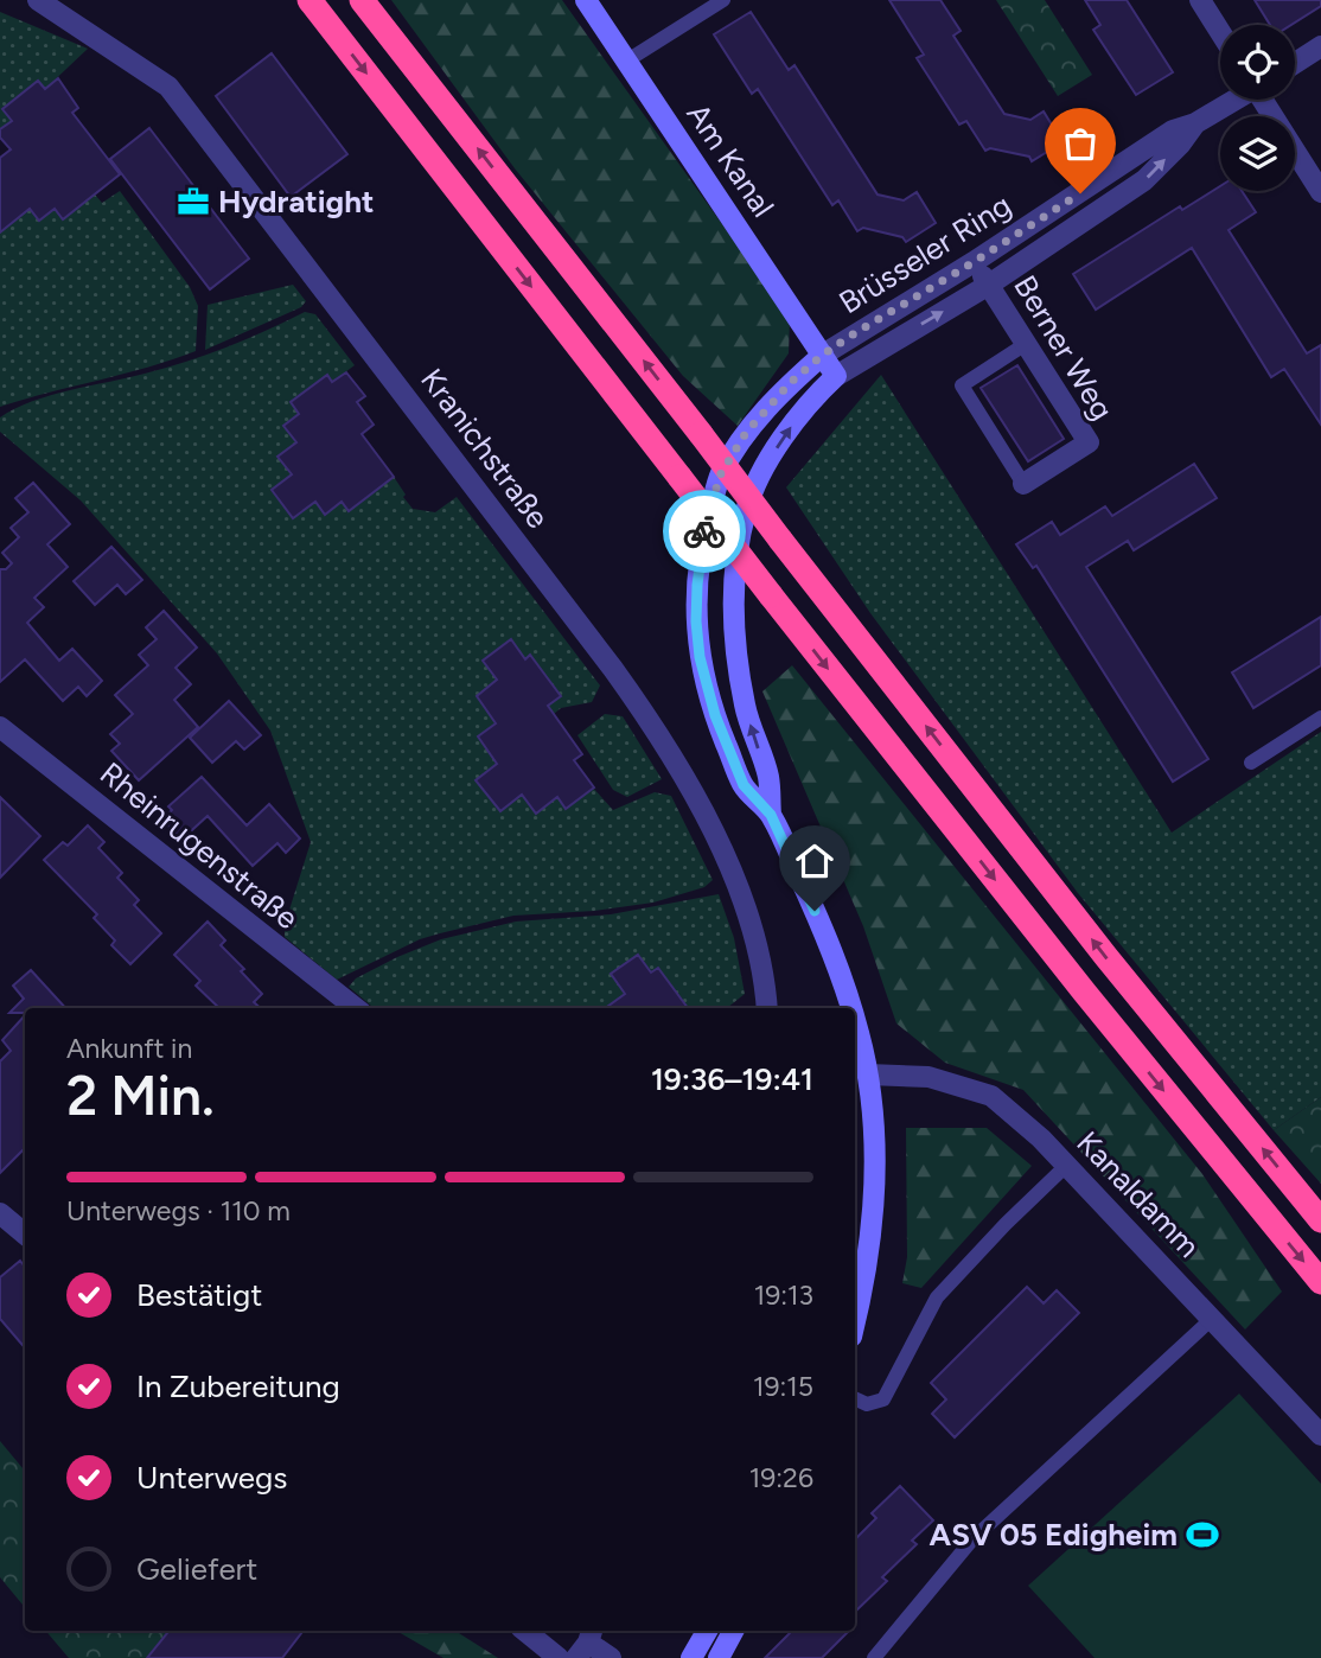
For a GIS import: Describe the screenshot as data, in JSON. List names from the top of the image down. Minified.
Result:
{"streets":{"street":["Am Kanal","Brüsseler Ring","Berner Weg","Kranichstraße","Rheinrugenstraße","Kanaldamm"]},"crossings":[["Am Kanal","Brüsseler Ring"],["Brüsseler Ring","Berner Weg"]],"one_way":["Brüsseler Ring"],"places":{"office":["Hydratight"],"sports":["ASV 05 Edigheim"]},"page":{"heading":["2 Min.","Ankunft in","19:36–19:41"],"bar":"Unterwegs · 110 m","list":[["Bestätigt","19:13"],["In Zubereitung","19:15"],["Unterwegs","19:26"],"Geliefert"]}}
